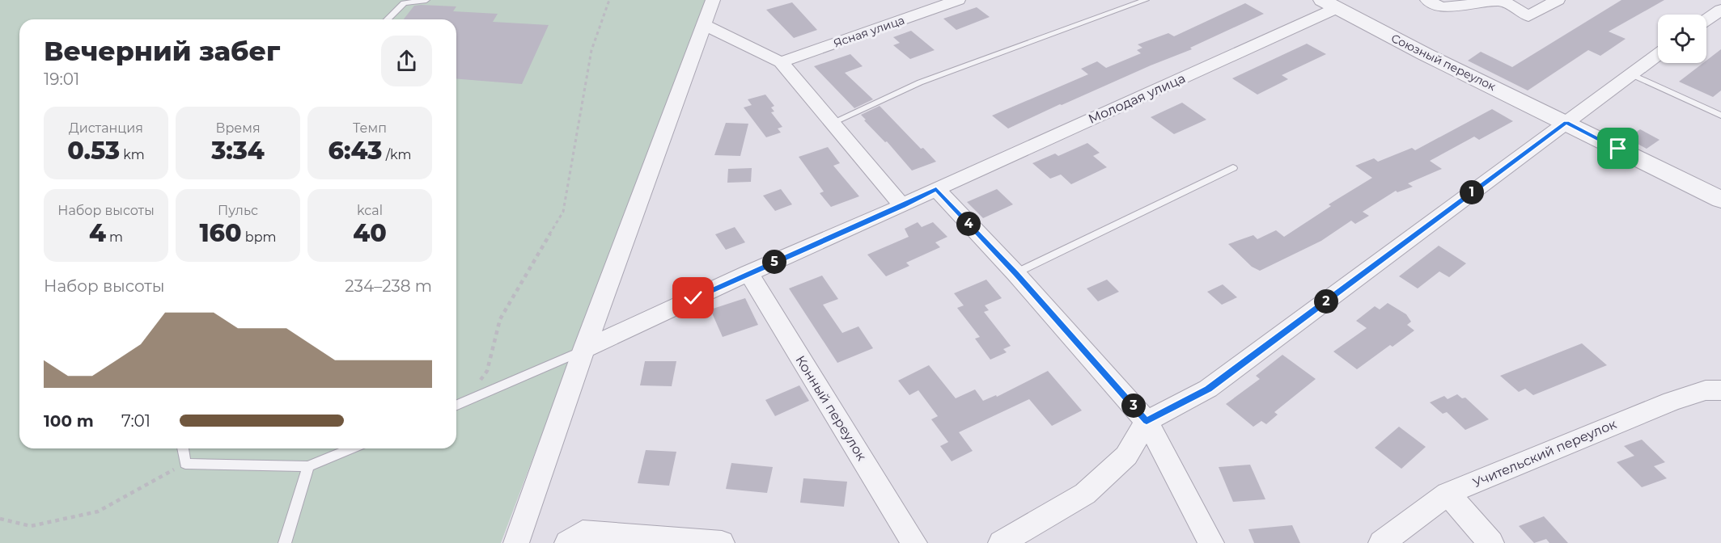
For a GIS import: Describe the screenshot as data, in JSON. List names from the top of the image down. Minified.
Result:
{"streets":{"street":["Ясная улица","Союзный переулок","Молодая улица","Конный переулок","Учительский переулок"]},"crossings":[["Союзный переулок","Молодая улица"],["Молодая улица","Конный переулок"]],"page":{"heading":["Вечерний забег","19:01"],"stats":[["Дистанция","0.53 km"],["Время","3:34"],["Темп","6:43 /km"],["Набор высоты","4 m"],["Пульс","160 bpm"],["kcal","40"]],"pins":["1","4","5","2","3"],"chart":["Набор высоты","234–238 m"],"list":[{"name":"100 m","note":"7:01"}]}}
